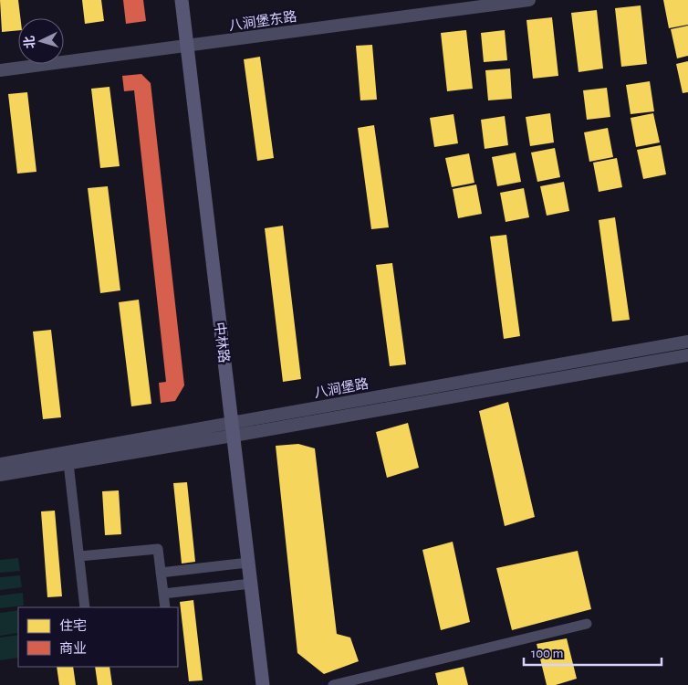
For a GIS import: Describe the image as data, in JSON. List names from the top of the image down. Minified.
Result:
{"streets":{"main road":["中林路"],"street":["八涧堡东路","八涧堡路"]},"crossings":[["八涧堡东路","中林路"],["中林路","八涧堡路"]],"legend":["住宅","商业"],"scale_bar":"100 m","north":"left"}
